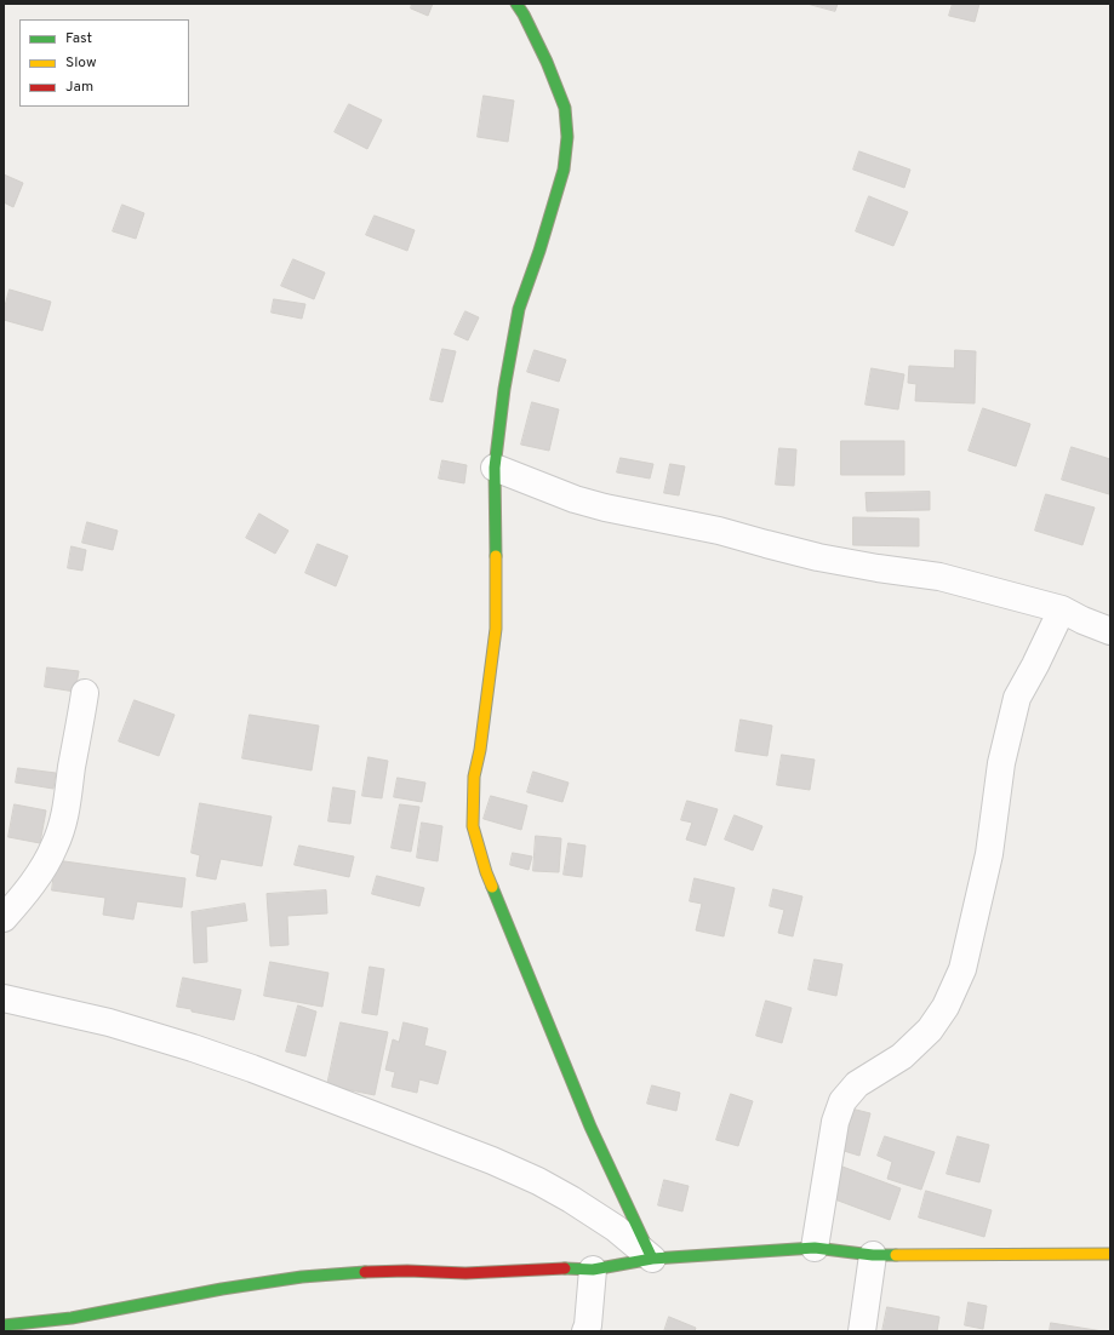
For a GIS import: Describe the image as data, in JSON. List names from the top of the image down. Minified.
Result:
{"legend":["Fast","Slow","Jam"]}
